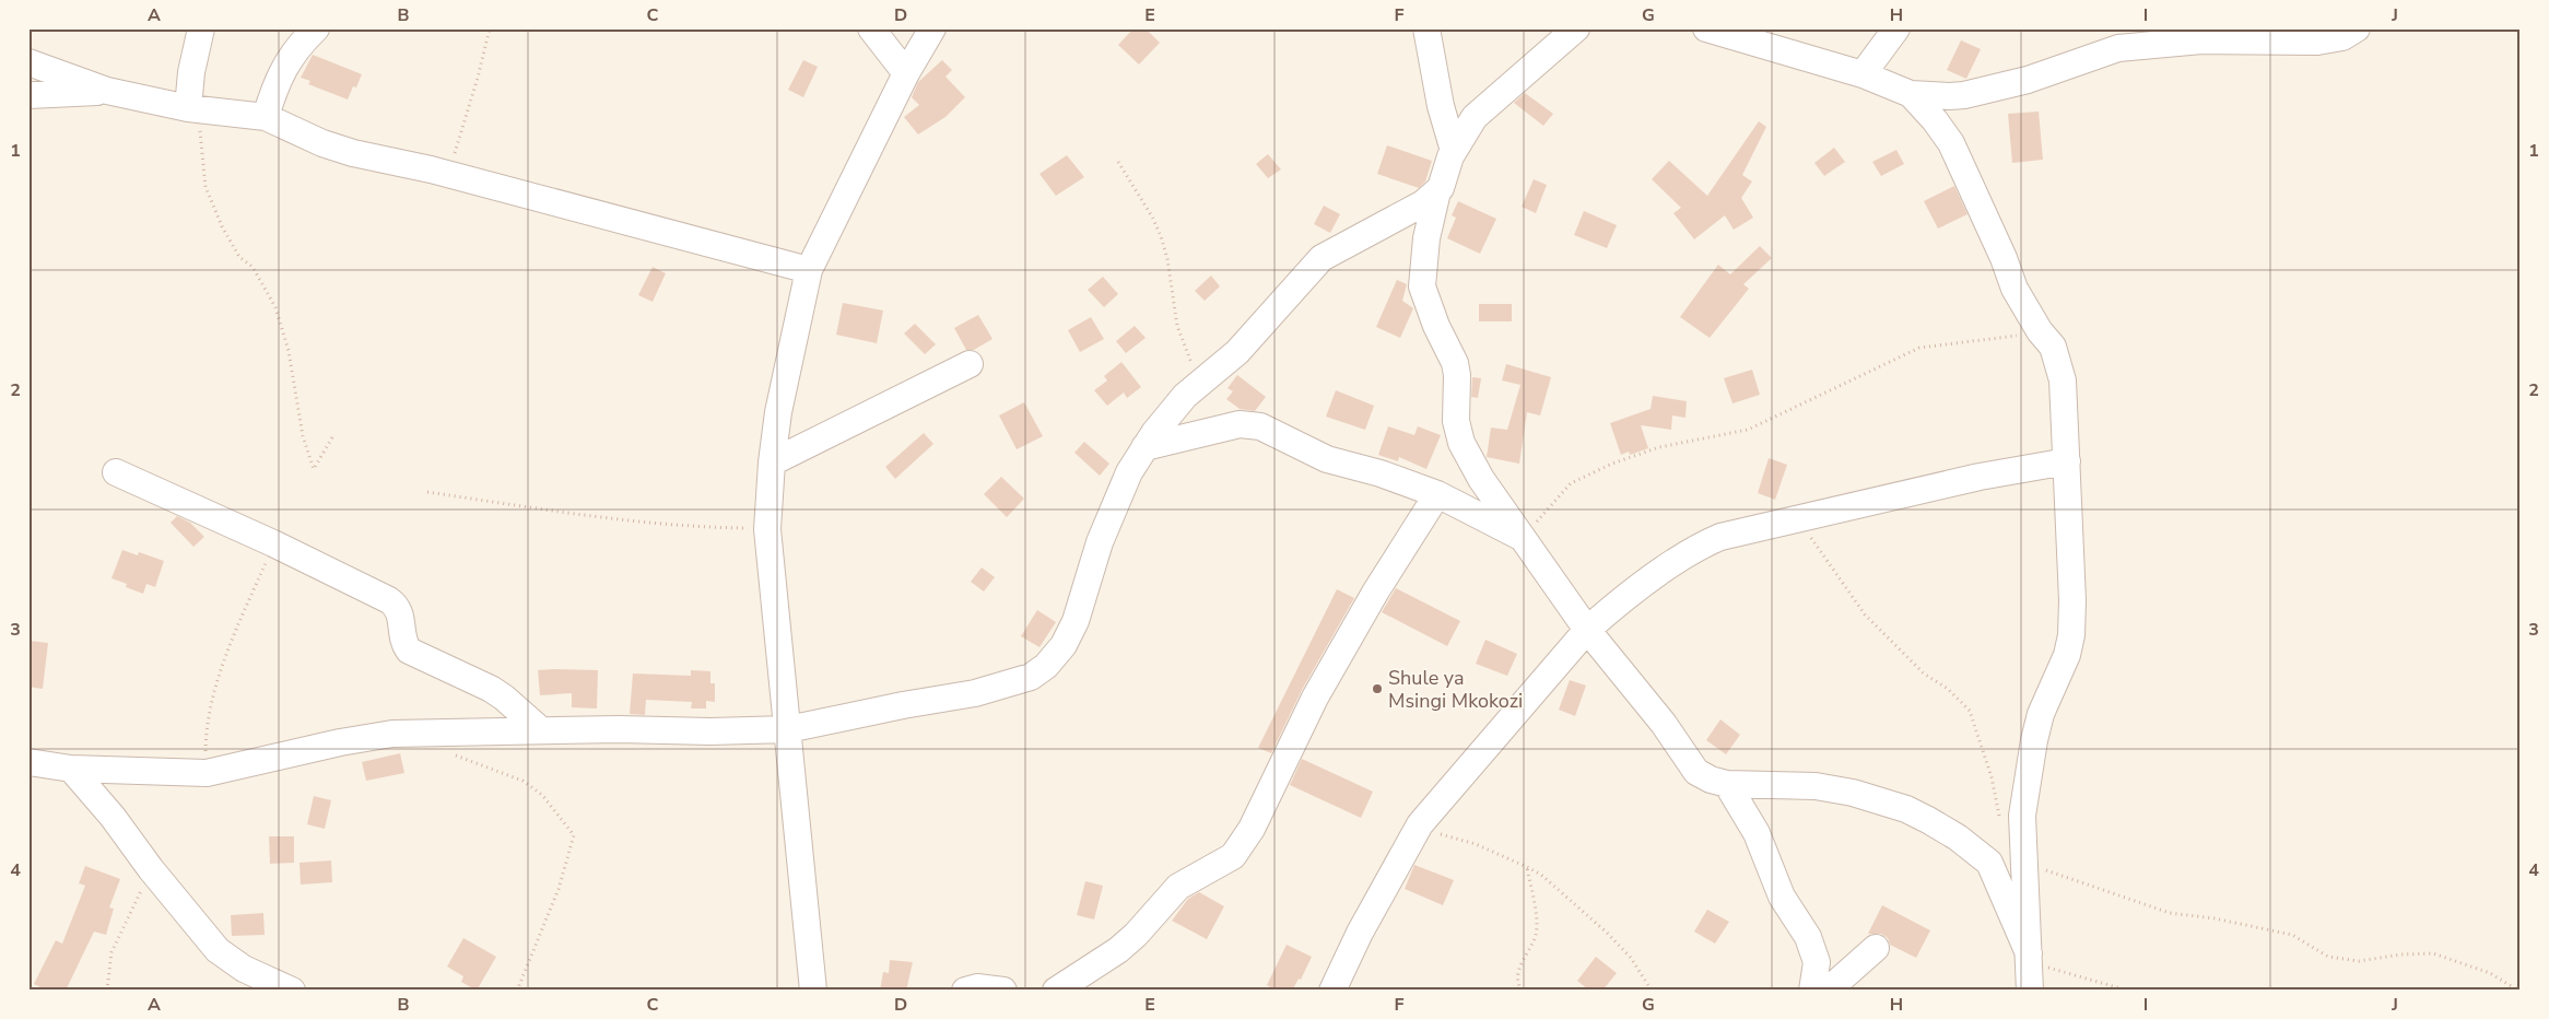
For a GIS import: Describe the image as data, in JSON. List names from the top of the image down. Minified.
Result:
{"places":["Shule ya Msingi Mkokozi"],"grid":{"columns":["A","B","C","D","E","F","G","H","I","J"],"rows":["1","2","3","4"]}}
